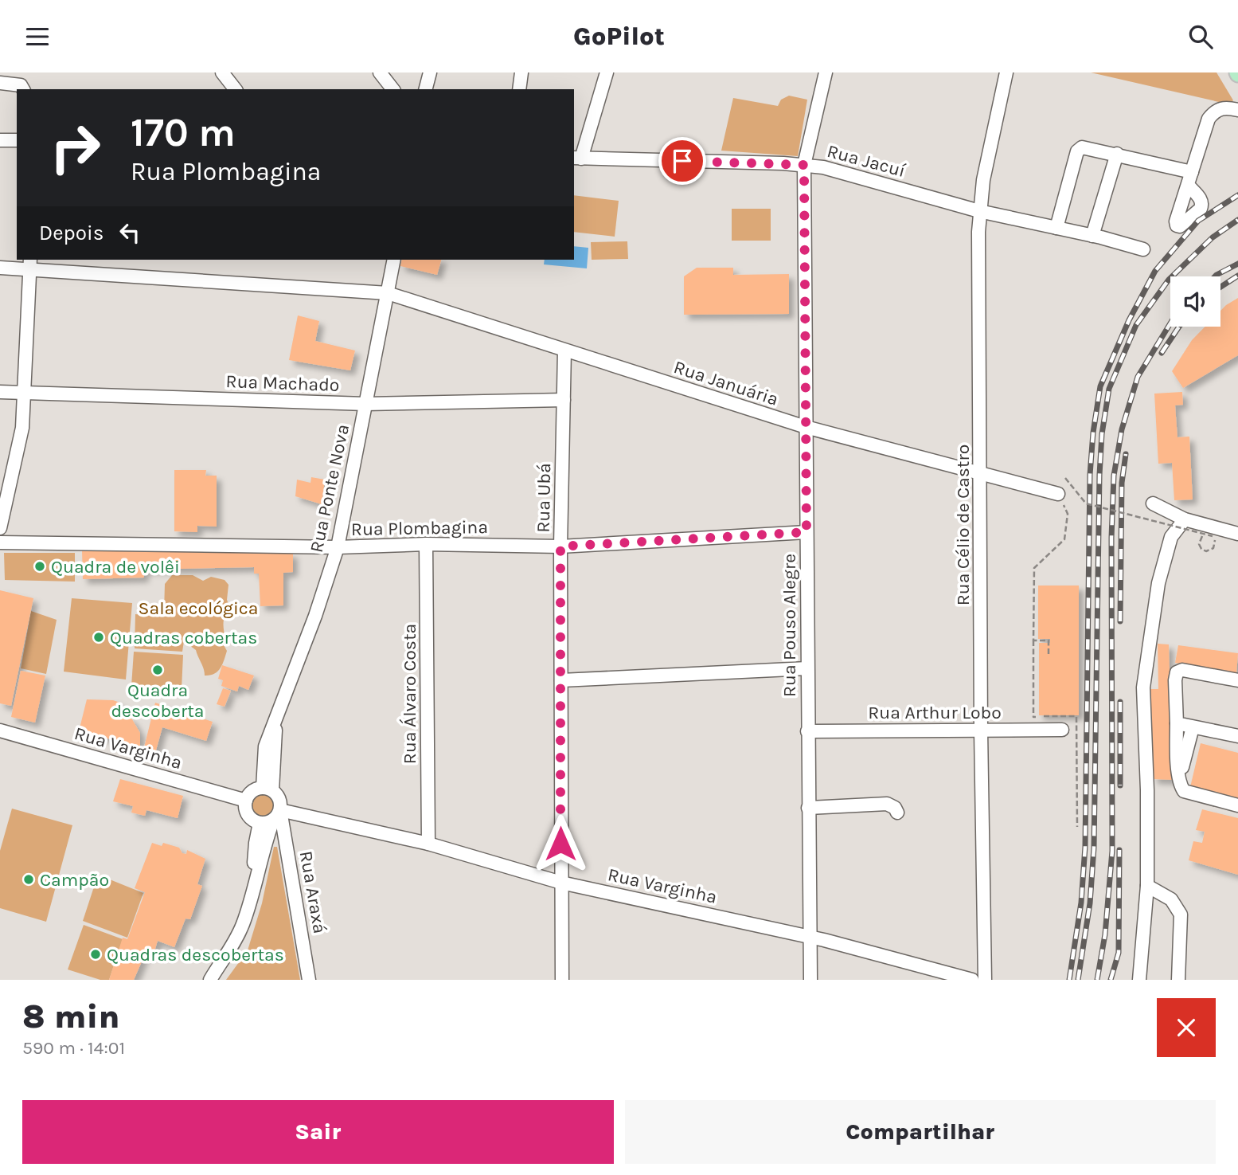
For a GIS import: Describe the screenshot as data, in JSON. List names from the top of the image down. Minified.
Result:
{"streets":{"street":["Rua Jacuí","Rua Machado","Rua Januária","Rua Ponte Nova","Rua Ubá","Rua Célio de Castro","Rua Plombagina","Rua Pouso Alegre","Rua Álvaro Costa","Rua Arthur Lobo","Rua Varginha","Rua Araxá"]},"crossings":[["Rua Jacuí","Rua Célio de Castro"],["Rua Jacuí","Rua Pouso Alegre"],["Rua Machado","Rua Ponte Nova"],["Rua Machado","Rua Ubá"],["Rua Januária","Rua Ponte Nova"],["Rua Januária","Rua Ubá"],["Rua Januária","Rua Célio de Castro"],["Rua Januária","Rua Pouso Alegre"],["Rua Ponte Nova","Rua Plombagina"],["Rua Ponte Nova","Rua Varginha"],["Rua Ponte Nova","Rua Araxá"],["Rua Ubá","Rua Plombagina"],["Rua Ubá","Rua Varginha"],["Rua Célio de Castro","Rua Arthur Lobo"],["Rua Plombagina","Rua Pouso Alegre"],["Rua Plombagina","Rua Álvaro Costa"],["Rua Pouso Alegre","Rua Arthur Lobo"],["Rua Pouso Alegre","Rua Varginha"],["Rua Álvaro Costa","Rua Varginha"],["Rua Varginha","Rua Araxá"]],"parks":["Sala ecológica"],"places":["Quadra de volêi","Quadras cobertas","Quadra descoberta","Campão","Quadras descobertas"],"page":{"header":"GoPilot","turn":["170 m","Rua Plombagina"],"then":"Depois","heading":["8 min","590 m · 14:01"],"buttons":["Sair","Compartilhar"]}}
